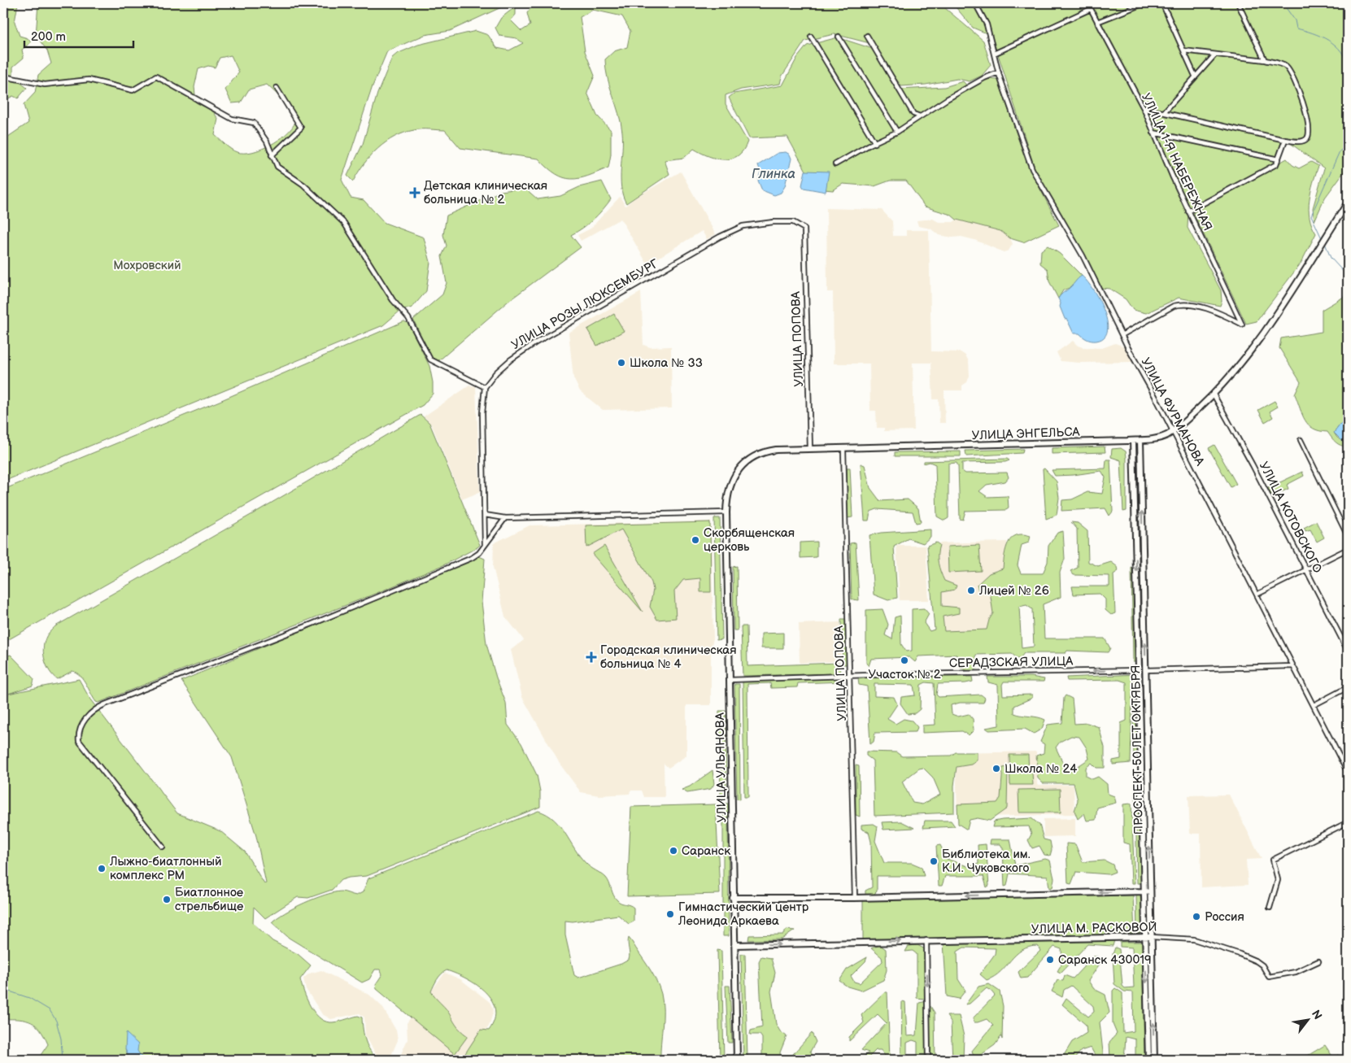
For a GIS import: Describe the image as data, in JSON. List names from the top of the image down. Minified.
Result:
{"streets":{"main road":["УЛИЦА ЭНГЕЛЬСА","СЕРАДЗСКАЯ УЛИЦА","ПРОСПЕКТ 50 ЛЕТ ОКТЯБРЯ","УЛИЦА УЛЬЯНОВА","УЛИЦА М. РАСКОВОЙ"],"street":["УЛИЦА 1-Я НАБЕРЕЖНАЯ","УЛИЦА РОЗЫ ЛЮКСЕМБУРГ","УЛИЦА ПОПОВА","УЛИЦА ФУРМАНОВА","УЛИЦА КОТОВСКОГО"]},"crossings":[["УЛИЦА 1-Я НАБЕРЕЖНАЯ","УЛИЦА ФУРМАНОВА"],["УЛИЦА РОЗЫ ЛЮКСЕМБУРГ","УЛИЦА ПОПОВА"],["УЛИЦА ПОПОВА","УЛИЦА ЭНГЕЛЬСА"],["УЛИЦА ПОПОВА","СЕРАДЗСКАЯ УЛИЦА"],["УЛИЦА ПОПОВА","УЛИЦА УЛЬЯНОВА"],["УЛИЦА ФУРМАНОВА","УЛИЦА ЭНГЕЛЬСА"],["УЛИЦА ФУРМАНОВА","СЕРАДЗСКАЯ УЛИЦА"],["УЛИЦА ЭНГЕЛЬСА","ПРОСПЕКТ 50 ЛЕТ ОКТЯБРЯ"],["СЕРАДЗСКАЯ УЛИЦА","ПРОСПЕКТ 50 ЛЕТ ОКТЯБРЯ"],["СЕРАДЗСКАЯ УЛИЦА","УЛИЦА УЛЬЯНОВА"],["ПРОСПЕКТ 50 ЛЕТ ОКТЯБРЯ","УЛИЦА М. РАСКОВОЙ"],["УЛИЦА УЛЬЯНОВА","УЛИЦА М. РАСКОВОЙ"]],"one_way":["СЕРАДЗСКАЯ УЛИЦА"],"water":["Глинка"],"parks":["Мохровский"],"places":{"health":["Детская клиническая больница № 2","Городская клиническая больница № 4"],"other":["Школа № 33","Скорбященская церковь","Лицей № 26","Участок № 2","Школа № 24","Саранск","Библиотека им. К.И. Чуковского","Лыжно-биатлонный комплекс РМ","Биатлонное стрельбище","Гимнастический центр Леонида Аркаева","Россия","Саранск 430019"]},"scale_bar":"200 m","north":"top right"}
